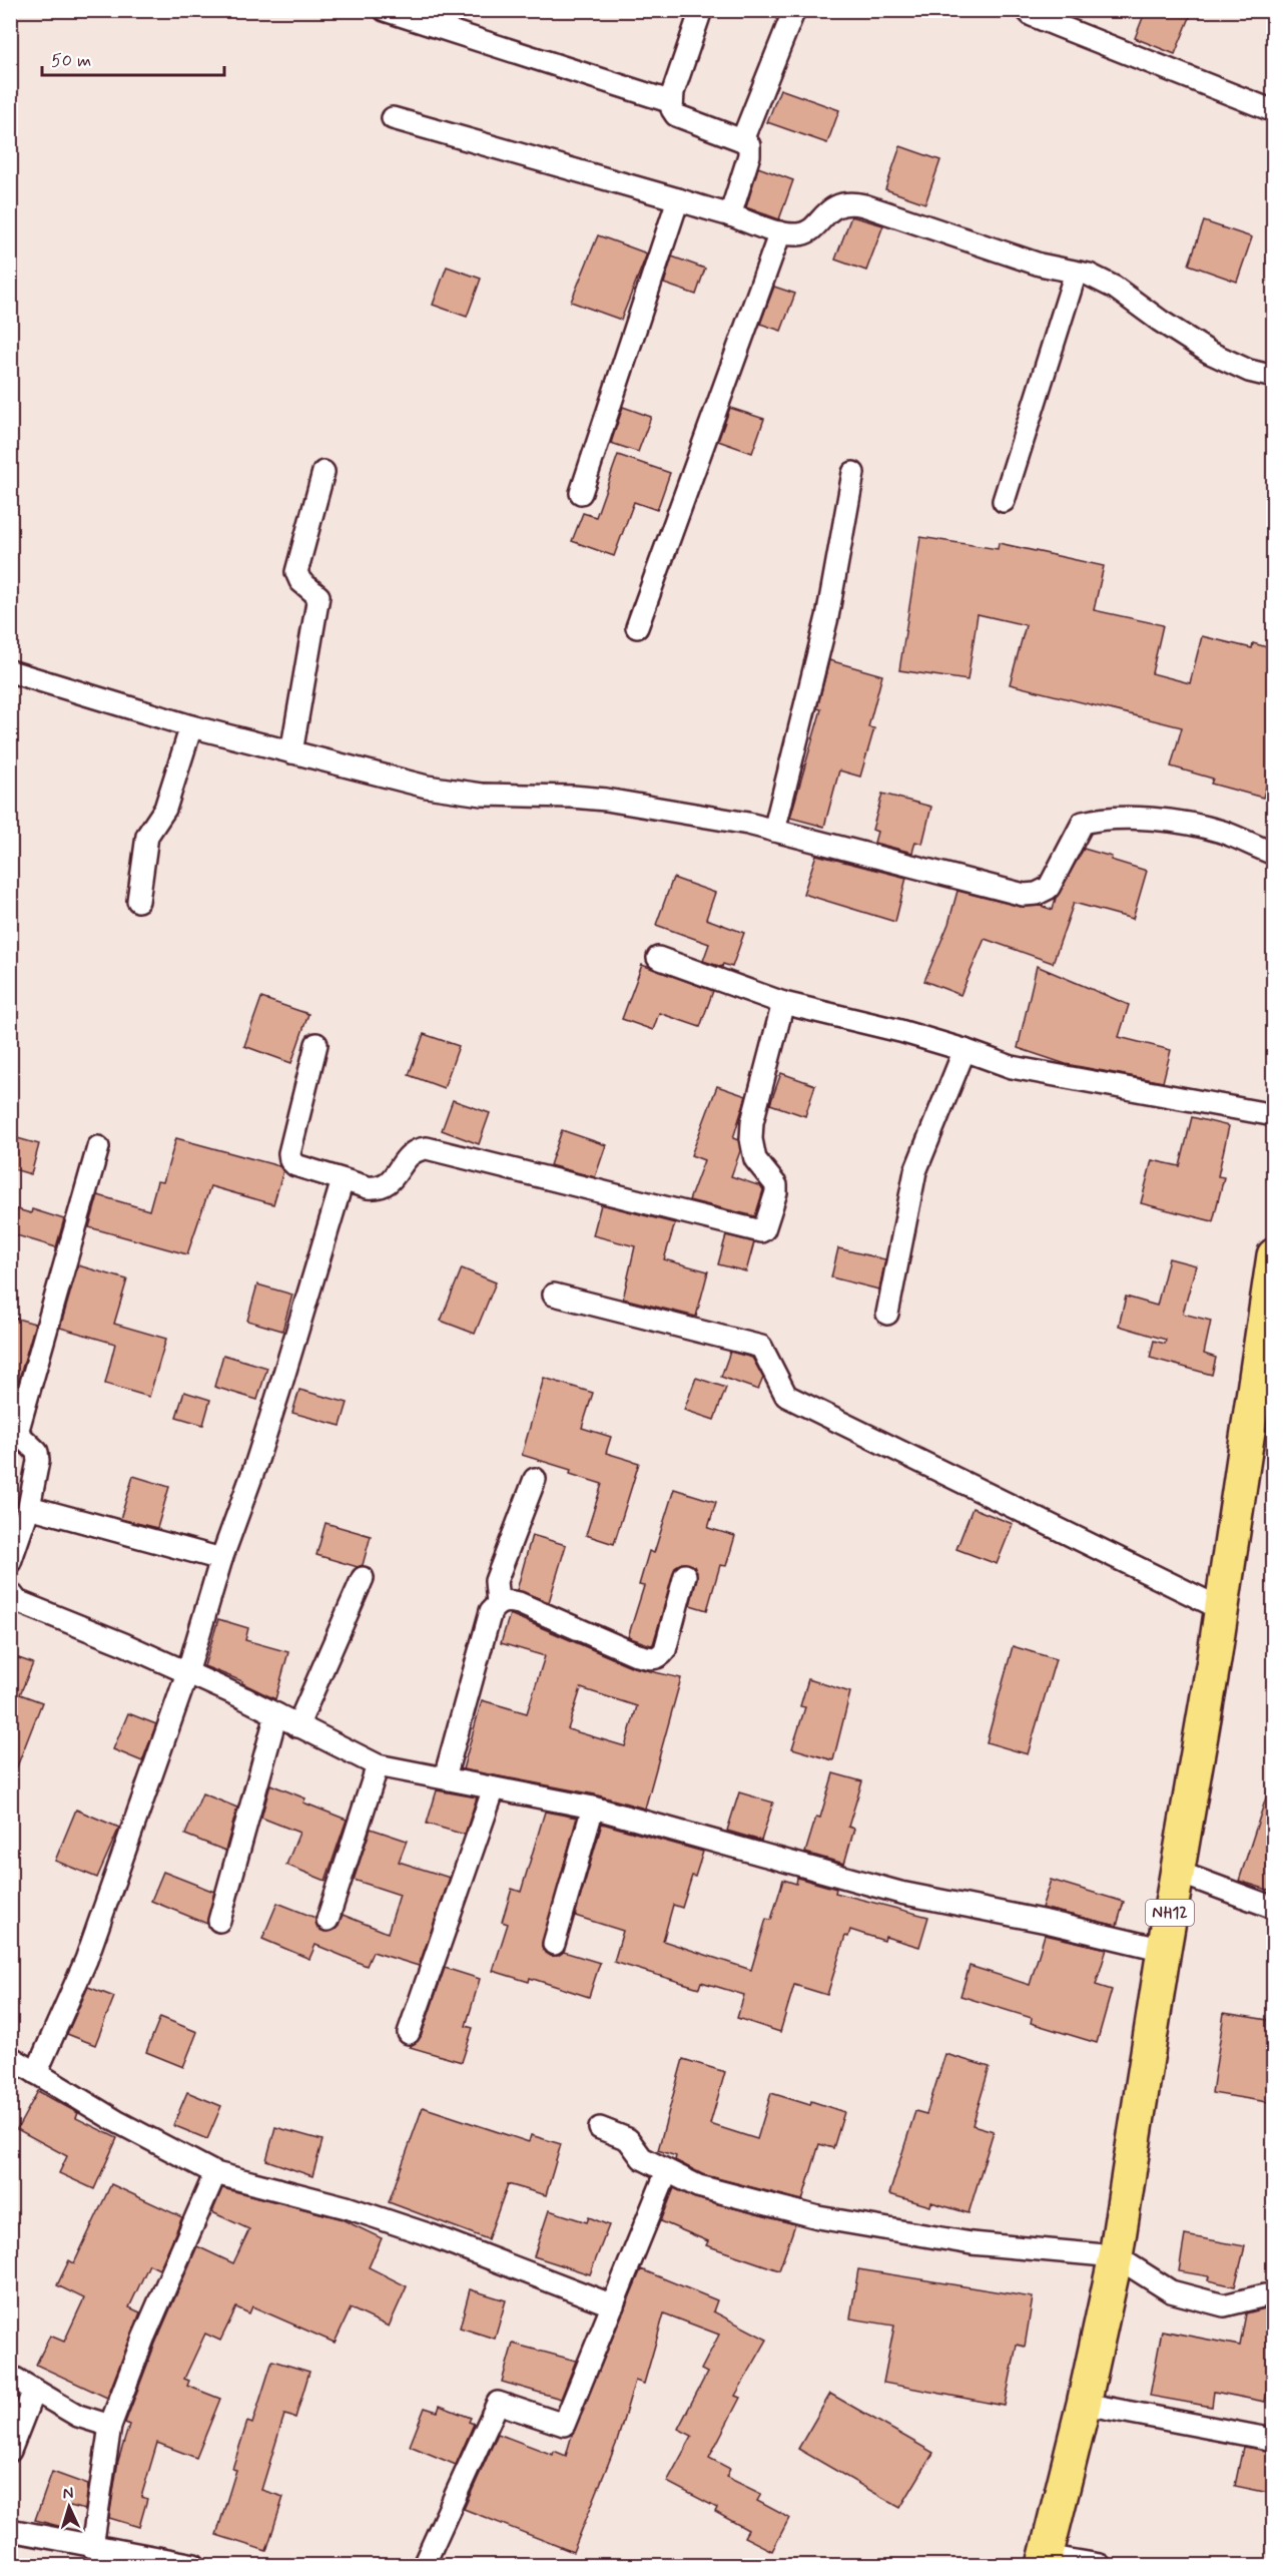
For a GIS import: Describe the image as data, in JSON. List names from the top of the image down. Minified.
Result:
{"streets":{"highway":["NH12"]},"scale_bar":"50 m","north":"top"}
